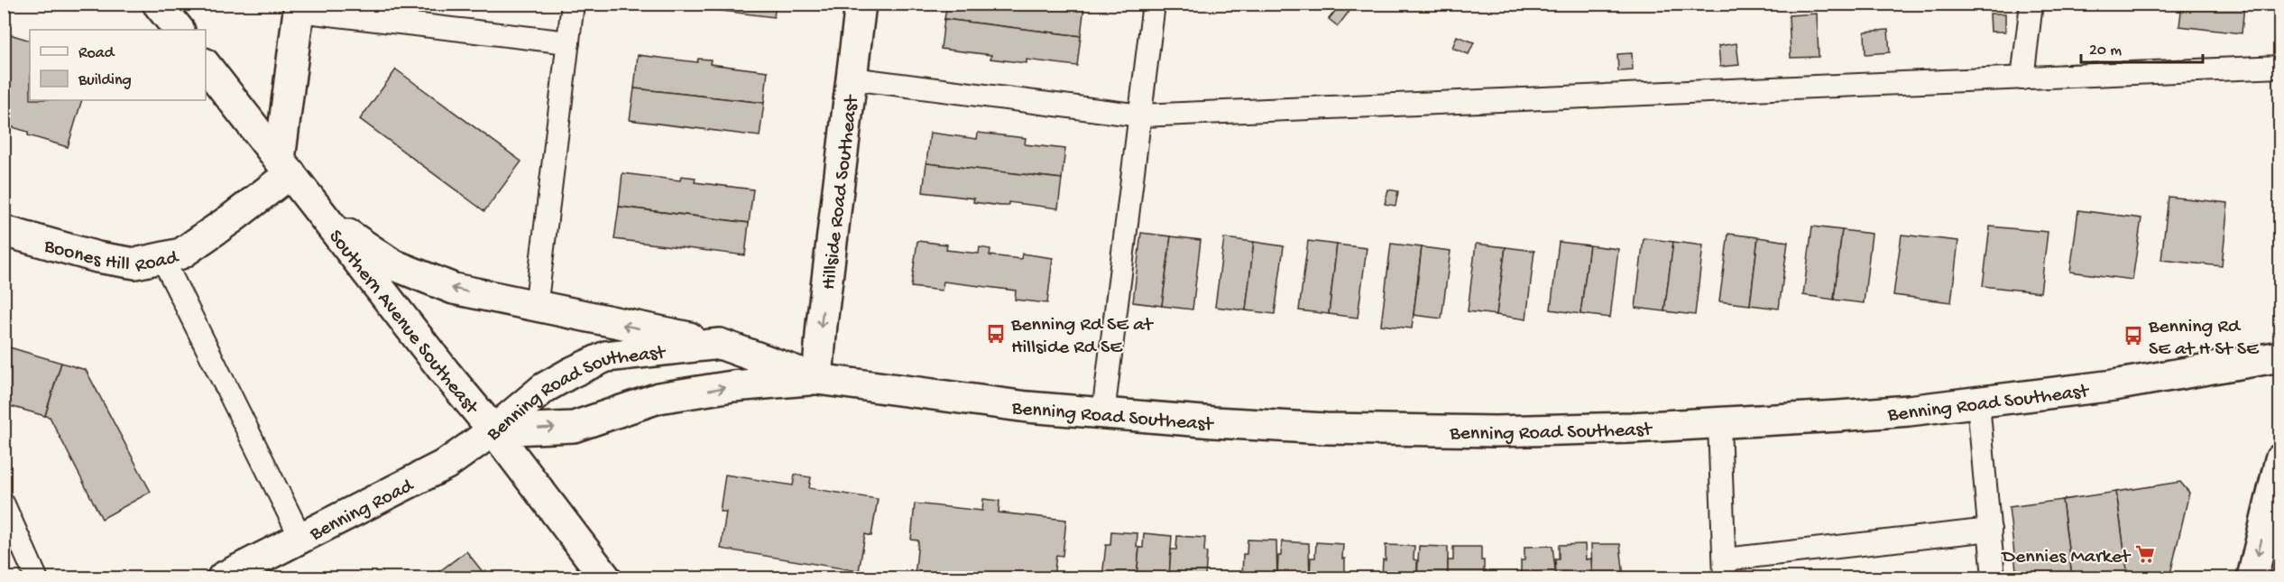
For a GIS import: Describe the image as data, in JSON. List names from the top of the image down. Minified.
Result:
{"streets":{"main road":["Hillside Road Southeast","Boones Hill Road","Southern Avenue Southeast","Benning Road Southeast","Benning Road"]},"crossings":[["Hillside Road Southeast","Benning Road Southeast"],["Boones Hill Road","Southern Avenue Southeast"],["Southern Avenue Southeast","Benning Road Southeast"],["Southern Avenue Southeast","Benning Road"],["Benning Road Southeast","Benning Road"]],"one_way":["Hillside Road Southeast"],"places":{"bus stop":["Benning Rd SE at Hillside Rd SE","Benning Rd SE at H St SE"],"supermarket":["Dennies Market"]},"legend":["Road","Building"],"scale_bar":"20 m"}
